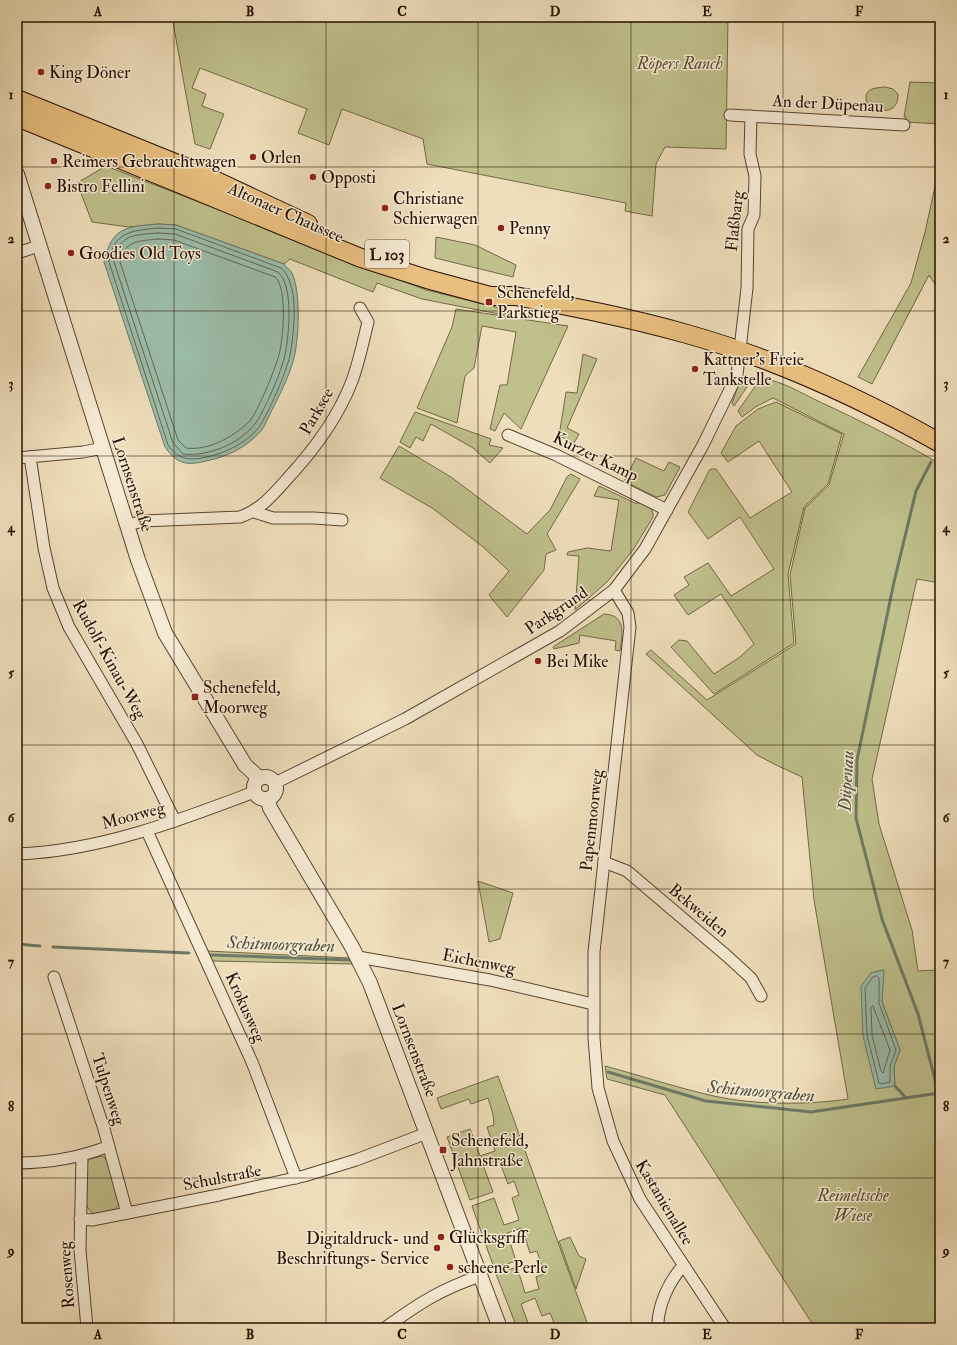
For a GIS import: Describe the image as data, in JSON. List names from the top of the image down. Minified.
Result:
{"streets":{"main road":["Altonaer Chaussee","L 103"],"street":["An der Düpenau","Flaßbarg","Parksee","Kurzer Kamp","Lornsenstraße","Parkgrund","Rudolf-Kinau-Weg","Moorweg","Papenmoorweg","Bekweiden","Eichenweg","Krokusweg","Tulpenweg","Schulstraße","Kastanienallee","Rosenweg"]},"crossings":[["An der Düpenau","Flaßbarg"],["Altonaer Chaussee","Flaßbarg"],["Altonaer Chaussee","Parkgrund"],["Flaßbarg","Parkgrund"],["Parksee","Lornsenstraße"],["Kurzer Kamp","Parkgrund"],["Lornsenstraße","Parkgrund"],["Lornsenstraße","Moorweg"],["Lornsenstraße","Eichenweg"],["Lornsenstraße","Schulstraße"],["Parkgrund","Moorweg"],["Parkgrund","Papenmoorweg"],["Rudolf-Kinau-Weg","Moorweg"],["Moorweg","Krokusweg"],["Papenmoorweg","Bekweiden"],["Papenmoorweg","Eichenweg"],["Papenmoorweg","Kastanienallee"],["Krokusweg","Schulstraße"],["Tulpenweg","Schulstraße"],["Schulstraße","Rosenweg"]],"water":["Düpenau","Schitmoorgraben"],"parks":["Röpers Ranch","Reimeltsche Wiese"],"places":{"other":["King Döner","Orlen","Reimers Gebrauchtwagen","Opposti","Bistro Fellini","Christiane Schierwagen","Penny","Goodies Old Toys","Kattner's Freie Tankstelle","Bei Mike","Glücksgriff","Digitaldruck- und Beschriftungs- Service","scheene Perle"],"transit":["Schenefeld, Parkstieg","Schenefeld, Moorweg","Schenefeld, Jahnstraße"]},"grid":{"columns":["A","B","C","D","E","F"],"rows":["1","2","3","4","5","6","7","8","9"]}}
